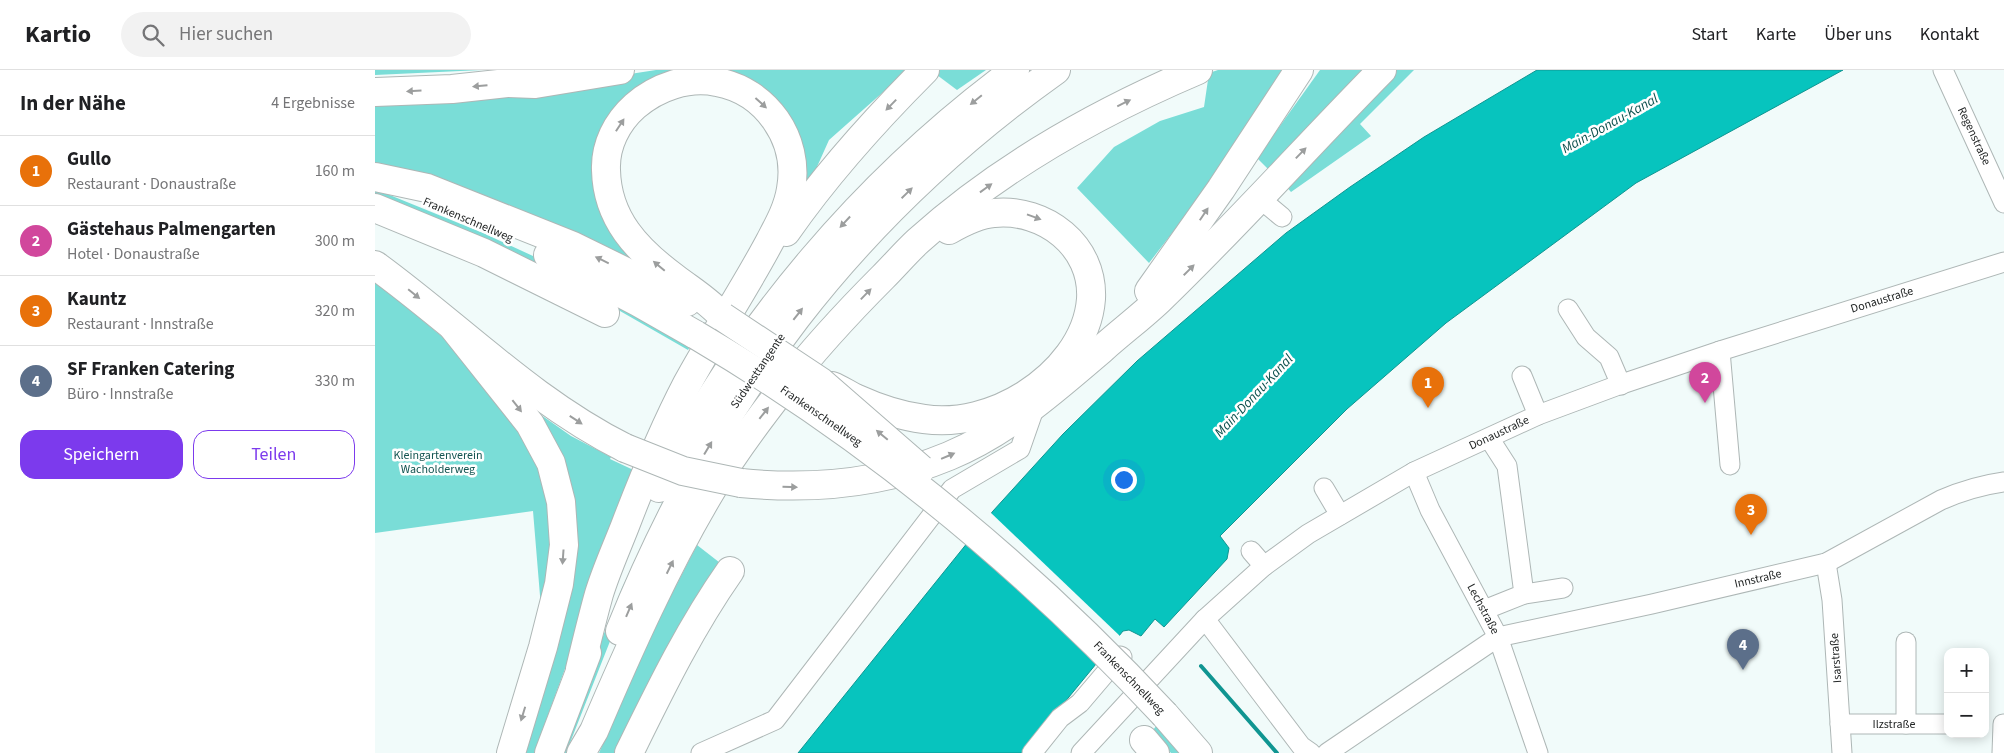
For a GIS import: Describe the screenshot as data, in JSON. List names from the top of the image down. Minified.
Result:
{"streets":{"highway":["Frankenschnellweg","Südwesttangente"],"street":["Regenstraße","Donaustraße","Innstraße","Lechstraße","Isarstraße","Ilzstraße"]},"crossings":[["Donaustraße","Lechstraße"],["Innstraße","Lechstraße"],["Innstraße","Isarstraße"],["Isarstraße","Ilzstraße"]],"water":["Main-Donau-Kanal"],"parks":["Kleingartenverein Wacholderweg"],"page":{"header":"Kartio","search":"Hier suchen","nav":["Start","Karte","Über uns","Kontakt"],"heading":["In der Nähe","4 Ergebnisse"],"list":[{"mark":"1","name":"Gullo","note":"Restaurant · Donaustraße","value":"160 m"},{"mark":"2","name":"Gästehaus Palmengarten","note":"Hotel · Donaustraße","value":"300 m"},{"mark":"3","name":"Kauntz","note":"Restaurant · Innstraße","value":"320 m"},{"mark":"4","name":"SF Franken Catering","note":"Büro · Innstraße","value":"330 m"}],"pins":["2","1","3","4"],"buttons":["Speichern","Teilen"],"map_buttons":["+","−"]}}
